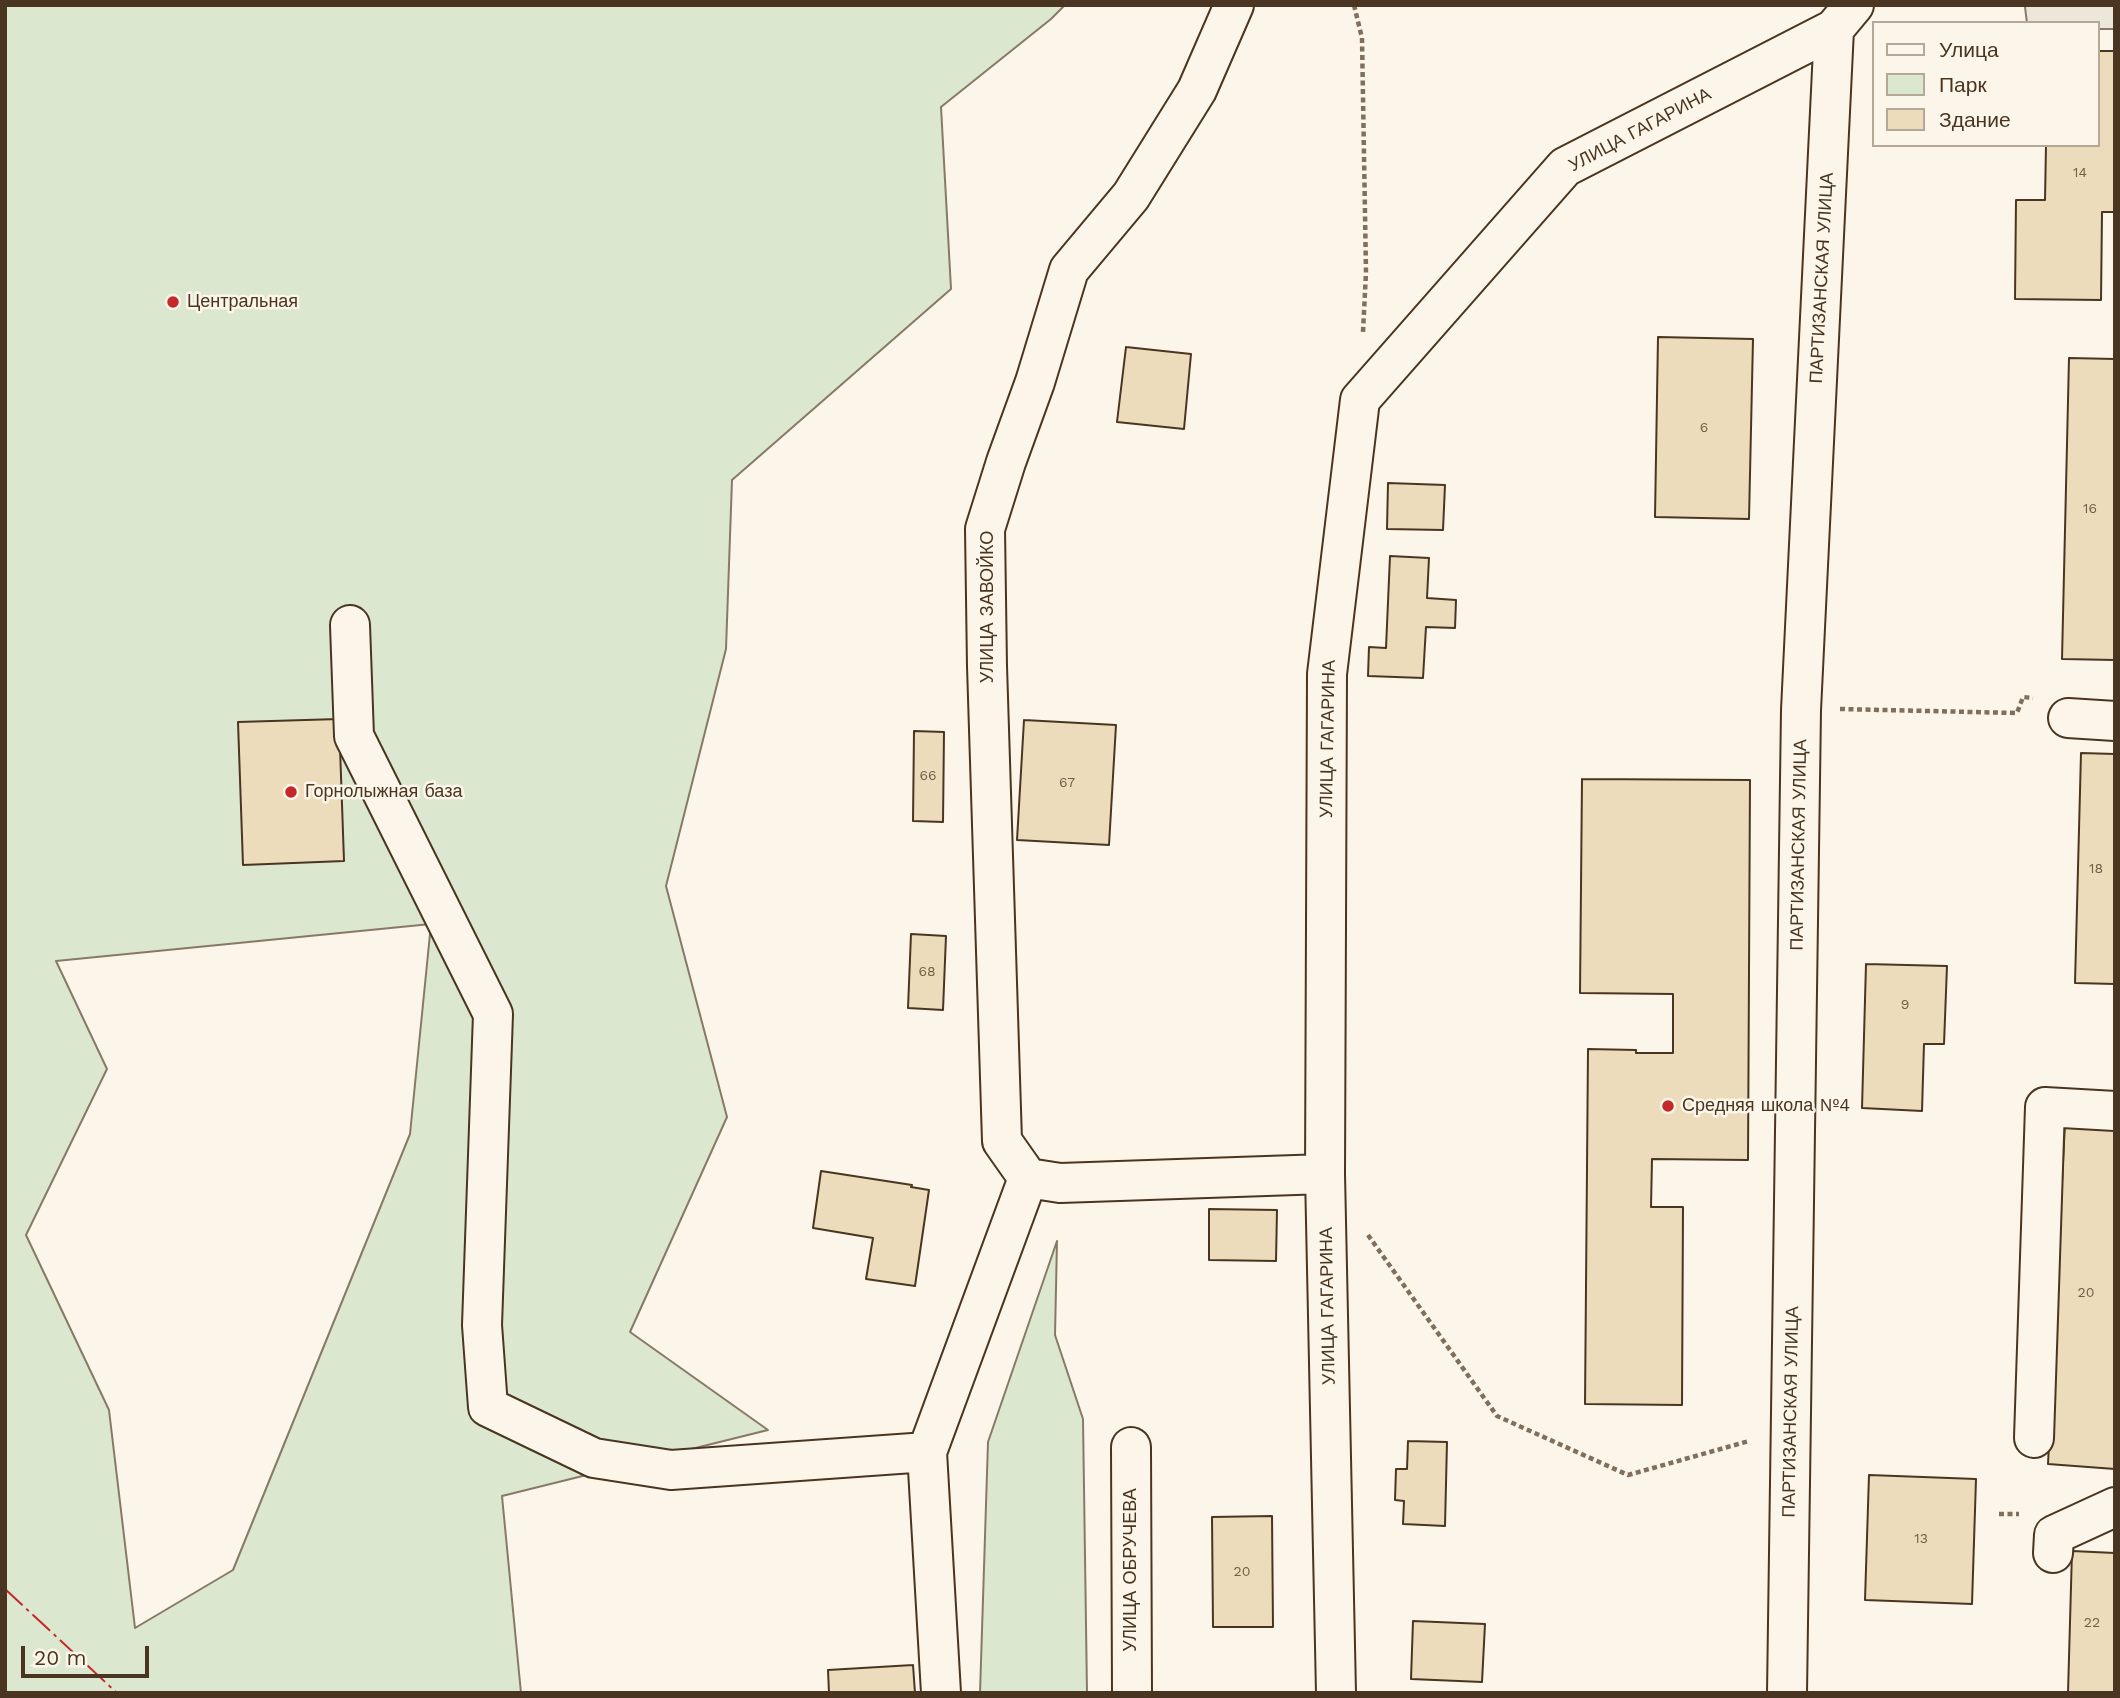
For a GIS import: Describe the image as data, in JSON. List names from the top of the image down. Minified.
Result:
{"streets":{"street":["УЛИЦА ГАГАРИНА","ПАРТИЗАНСКАЯ УЛИЦА","УЛИЦА ЗАВОЙКО","УЛИЦА ОБРУЧЕВА"]},"crossings":[["УЛИЦА ГАГАРИНА","ПАРТИЗАНСКАЯ УЛИЦА"]],"places":["Центральная","Горнолыжная база","Средняя школа №4"],"house_numbers":["14","6","16","66","67","18","68","9","20","13","20","22"],"legend":["Улица","Парк","Здание"],"scale_bar":"20 m"}
